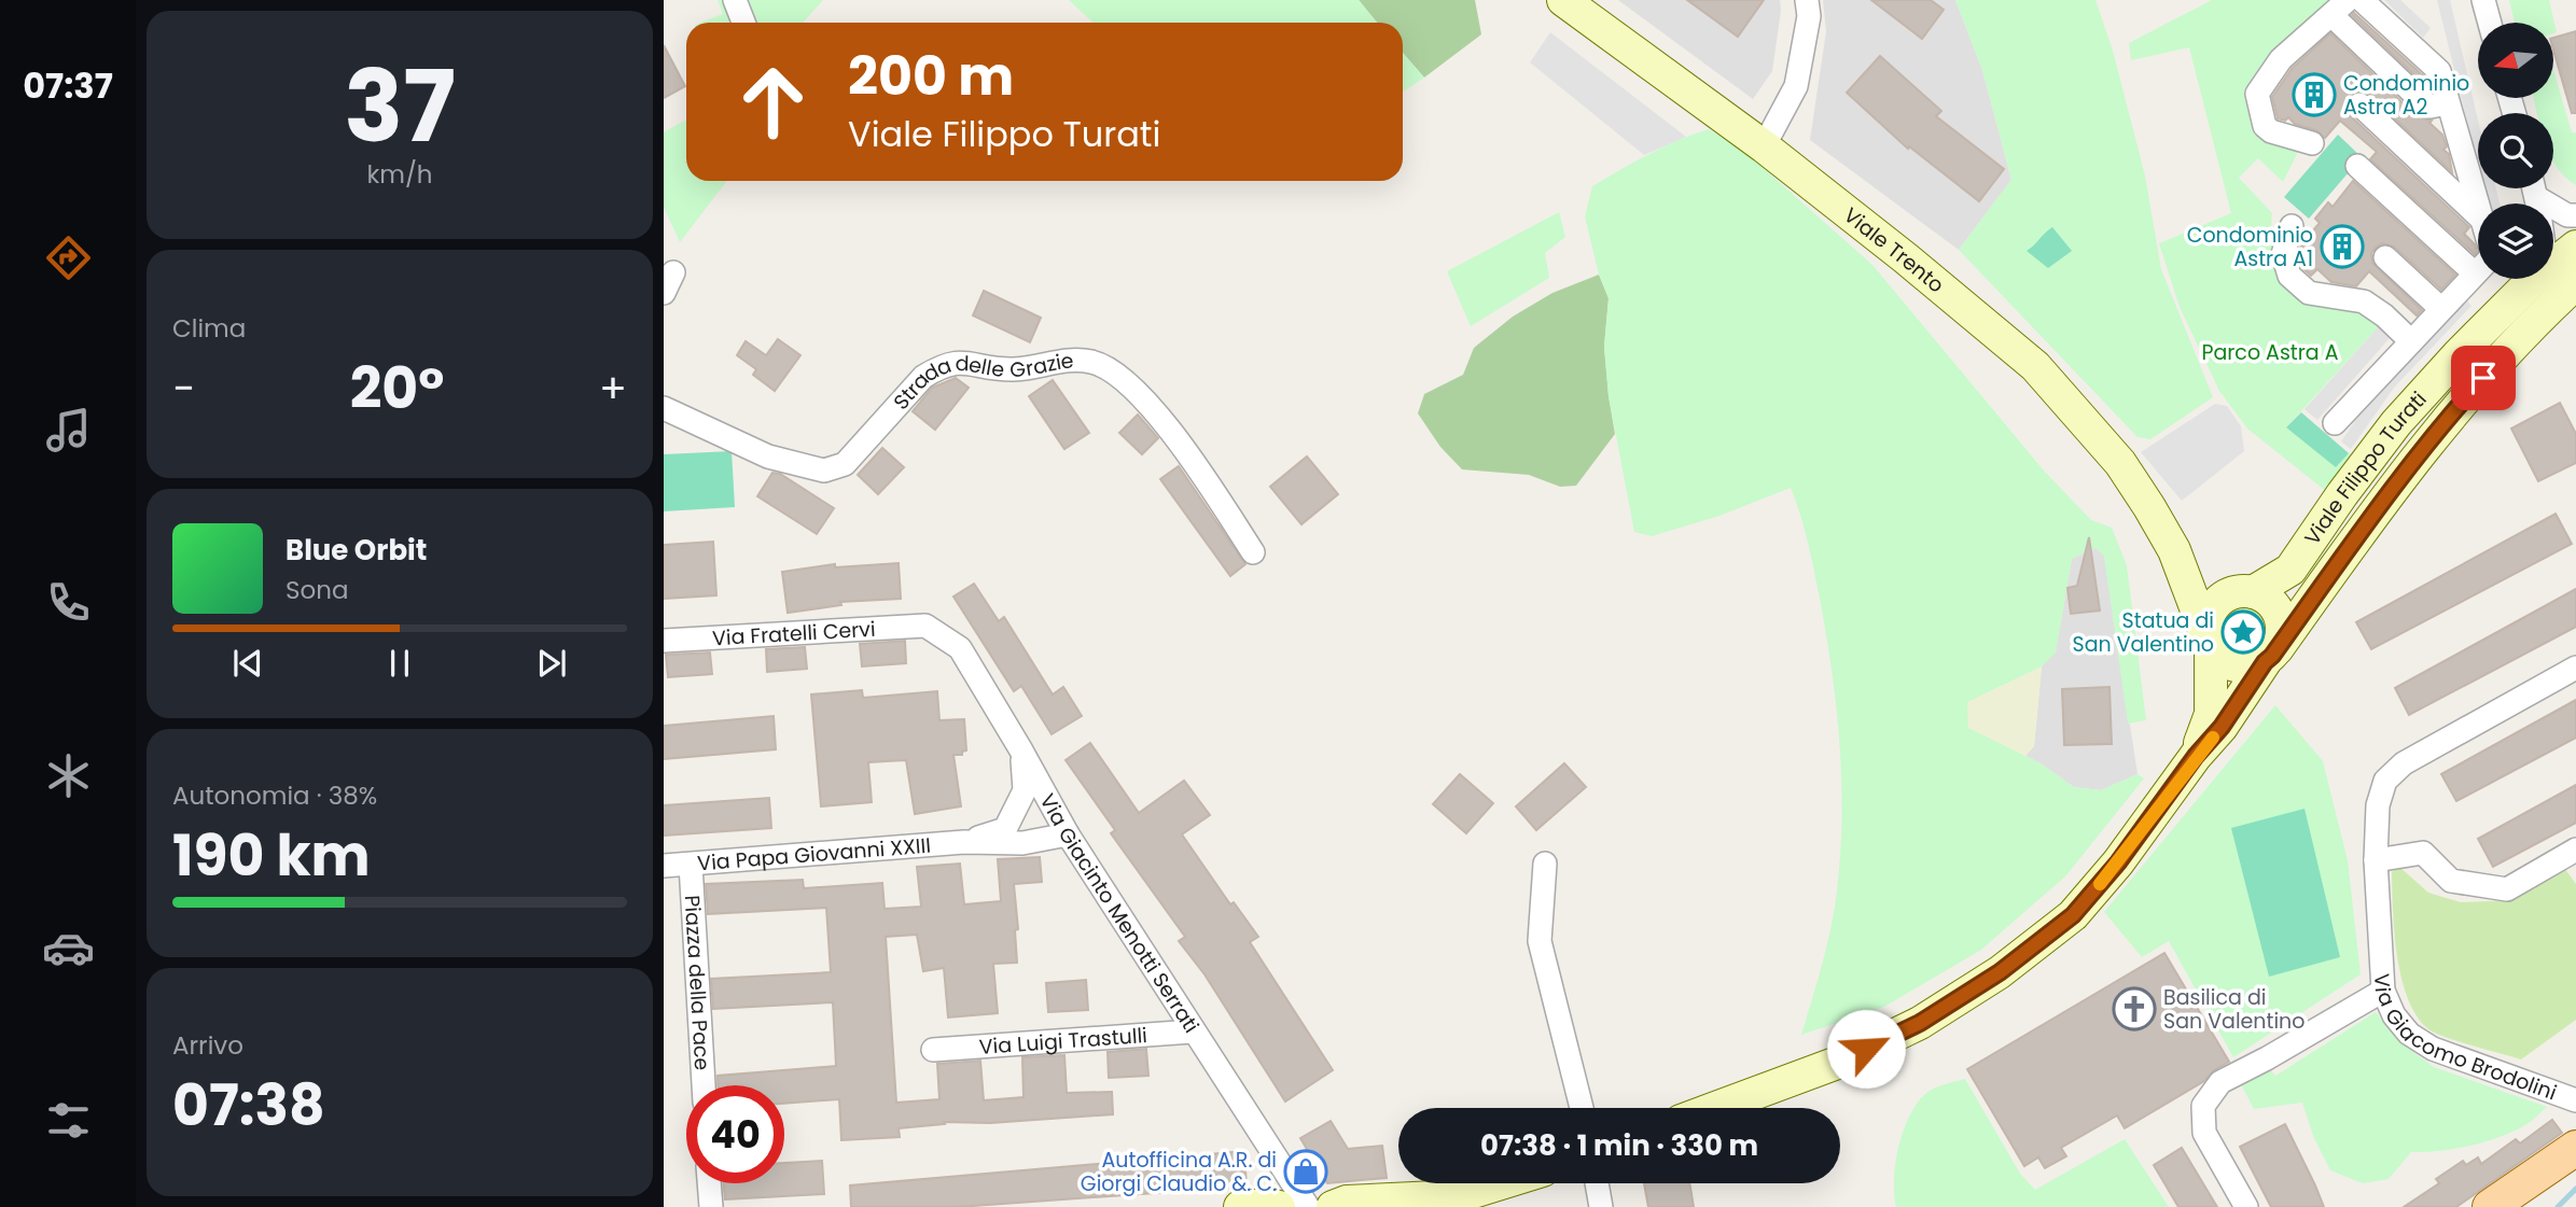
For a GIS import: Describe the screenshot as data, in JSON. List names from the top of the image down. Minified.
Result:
{"streets":{"street":["Viale Trento","Strada delle Grazie","Viale Filippo Turati","Via Fratelli Cervi","Via Papa Giovanni XXIII","Via Giacinto Menotti Serrati","Piazza della Pace","Via Giacomo Brodolini","Via Luigi Trastulli"]},"crossings":[["Viale Trento","Viale Filippo Turati"],["Via Fratelli Cervi","Via Giacinto Menotti Serrati"],["Via Papa Giovanni XXIII","Via Giacinto Menotti Serrati"],["Via Papa Giovanni XXIII","Piazza della Pace"],["Via Giacinto Menotti Serrati","Via Luigi Trastulli"]],"parks":["Parco Astra A"],"places":{"building":["Condominio Astra A2","Condominio Astra A1"],"place":["Statua di San Valentino"],"church":["Basilica di San Valentino"],"shop":["Autofficina A.R. di Giorgi Claudio &. C."]},"north":"left","page":{"tabs":"07:37","tile":[["37","km/h"],"Clima",["Autonomia · 38%","190 km"],["Arrivo","07:38"]],"turn":["200 m","Viale Filippo Turati"],"heat":["−","20°","+"],"song":["Blue Orbit","Sona"],"limit":"40","trip":"07:38 · 1 min · 330 m"}}
